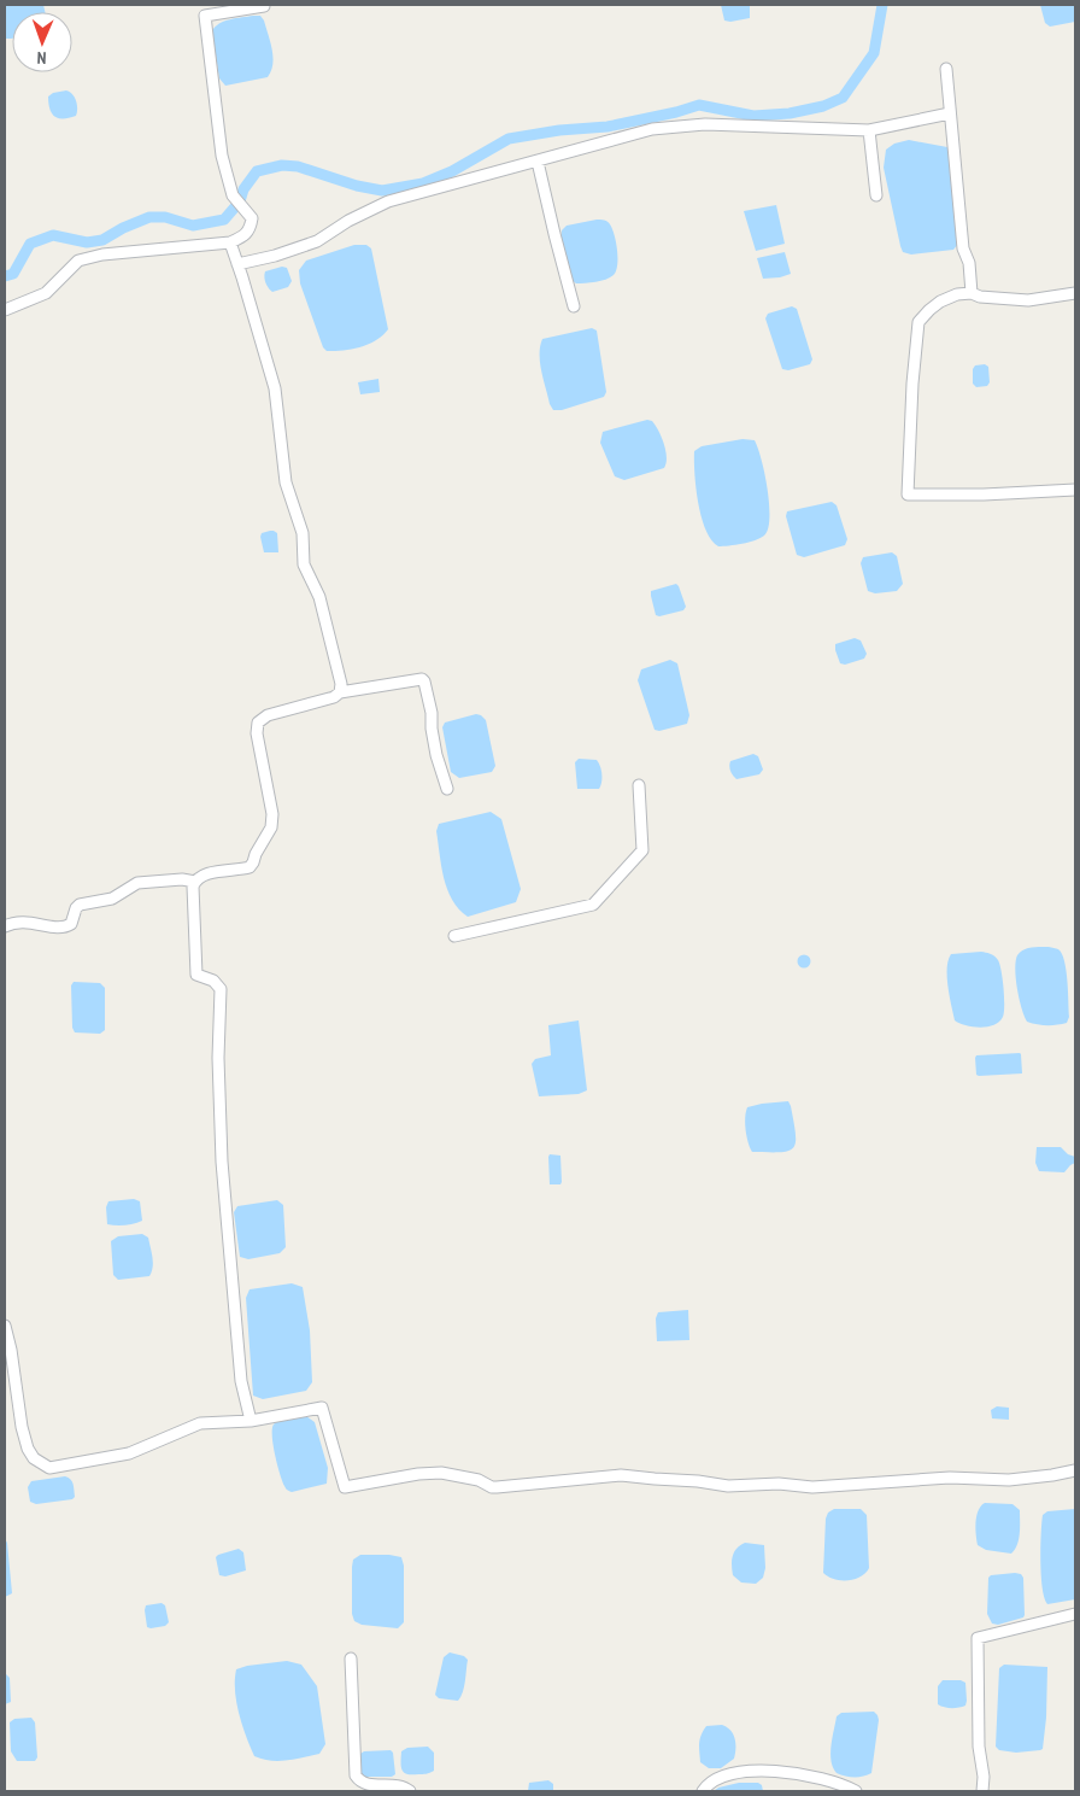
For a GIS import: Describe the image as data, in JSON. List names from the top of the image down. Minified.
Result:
{"north":"bottom"}
